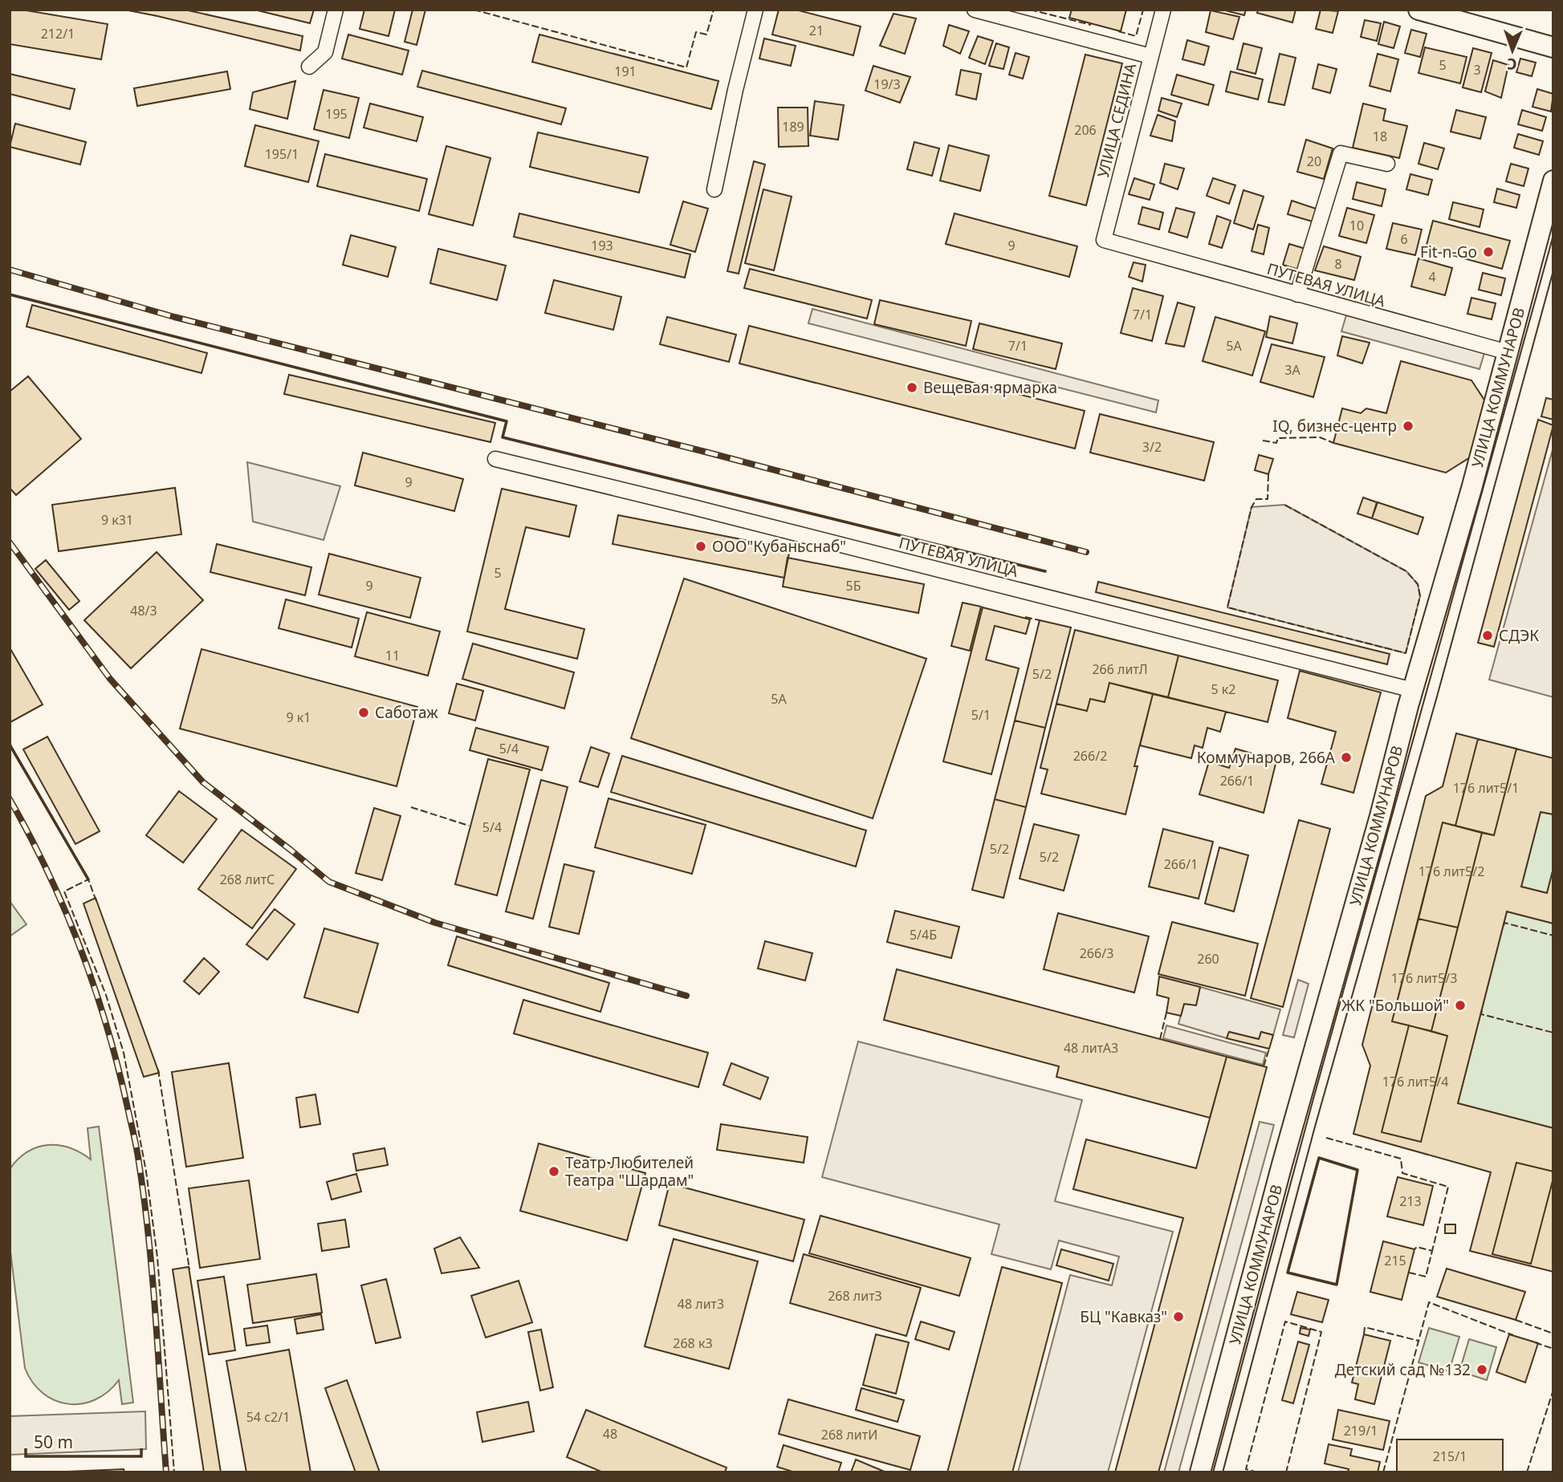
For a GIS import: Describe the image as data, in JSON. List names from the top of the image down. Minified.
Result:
{"streets":{"main road":["УЛИЦА КОММУНАРОВ"],"street":["УЛИЦА СЕДИНА","ПУТЕВАЯ УЛИЦА"]},"crossings":[["УЛИЦА СЕДИНА","ПУТЕВАЯ УЛИЦА"],["ПУТЕВАЯ УЛИЦА","УЛИЦА КОММУНАРОВ"]],"places":["Fit-n-Go","Вещевая ярмарка","IQ, бизнес-центр","ООО\"Кубаньснаб\"","СДЭК","Саботаж","Коммунаров, 266А","ЖК \"Большой\"","Театр Любителей Театра \"Шардам\"","БЦ \"Кавказ\"","Детский сад №132"],"house_numbers":["21","212/1","5","3","191","19/3","195","189","206","18","195/1","20","10","6","193","9","8","4","7/1","7/1","5А","3А","3/2","9","9 к31","5","9","5Б","48/3","11","266 литЛ","5/2","5 к2","5А","5/1","9 к1","5/4","266/2","266/1","176 лит5/1","5/4","5/2","5/2","266/1","176 лит5/2","268 литС","5/4Б","266/3","260","176 лит5/3","48 литА3","176 лит5/4","213","215","268 литЗ","48 лит3","268 кЗ","54 с2/1","219/1","48","268 литИ","215/1"],"scale_bar":"50 m","north":"bottom"}
